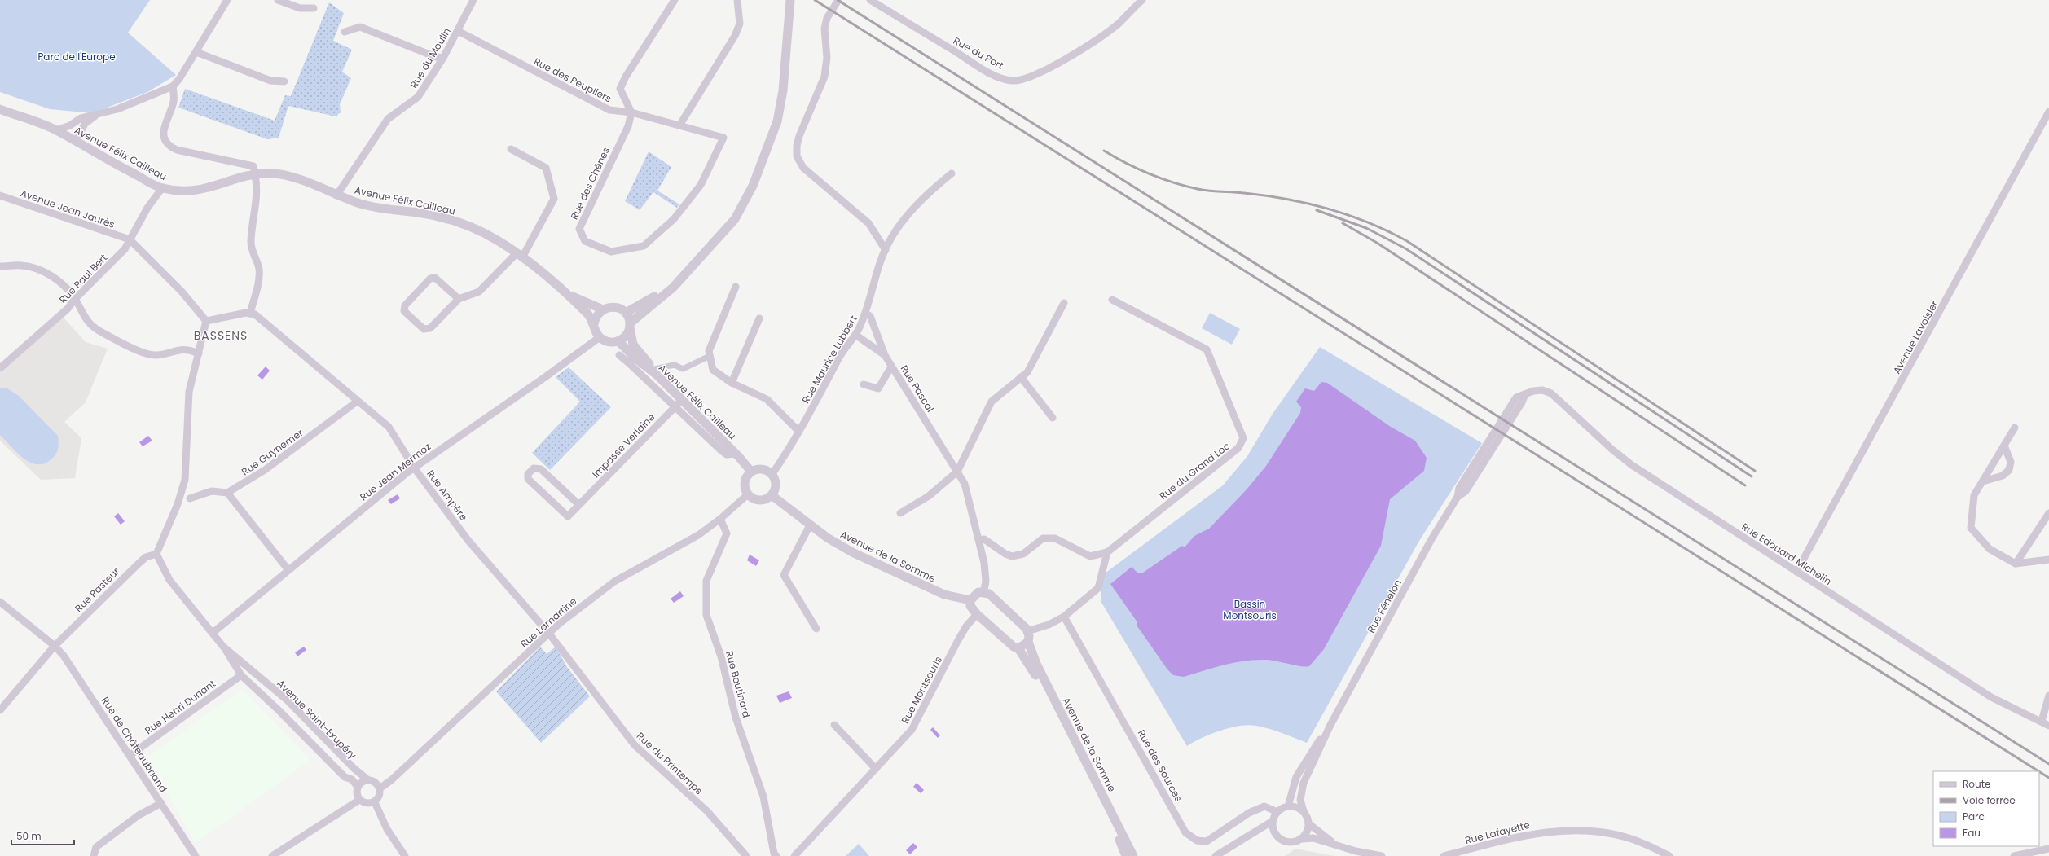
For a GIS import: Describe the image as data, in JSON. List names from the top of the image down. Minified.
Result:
{"streets":{"street":["Rue du Port","Rue du Moulin","Rue des Peupliers","Avenue Félix Cailleau","Rue des Chênes","Avenue Jean Jaurès","Rue Paul Bert","Avenue Lavoisier","Rue Maurice Lubbert","Rue Pascal","Impasse Verlaine","Rue Guynemer","Rue du Grand Loc","Rue Jean Mermoz","Rue Ampère","Rue Edouard Michelin","Avenue de la Somme","Rue Pasteur","Rue Fénelon","Rue Lamartine","Rue Boutinard","Rue Montsouris","Rue Henri Dunant","Avenue Saint-Exupéry","Rue de Châteaubriand","Rue du Printemps","Rue des Sources","Rue Lafayette"]},"crossings":[["Rue du Moulin","Rue des Peupliers"],["Rue du Moulin","Avenue Félix Cailleau"],["Rue des Peupliers","Rue des Chênes"],["Avenue Félix Cailleau","Rue Paul Bert"],["Avenue Félix Cailleau","Rue Maurice Lubbert"],["Avenue Félix Cailleau","Impasse Verlaine"],["Avenue Félix Cailleau","Rue Jean Mermoz"],["Avenue Félix Cailleau","Avenue de la Somme"],["Avenue Félix Cailleau","Rue Lamartine"],["Avenue Jean Jaurès","Rue Paul Bert"],["Avenue Lavoisier","Rue Edouard Michelin"],["Rue Maurice Lubbert","Rue Pascal"],["Rue Maurice Lubbert","Avenue de la Somme"],["Rue Maurice Lubbert","Rue Lamartine"],["Rue Pascal","Rue du Grand Loc"],["Rue Guynemer","Rue Ampère"],["Rue Jean Mermoz","Rue Ampère"],["Rue Jean Mermoz","Avenue Saint-Exupéry"],["Rue Ampère","Rue Lamartine"],["Rue Ampère","Rue du Printemps"],["Rue Edouard Michelin","Rue Fénelon"],["Avenue de la Somme","Rue Lamartine"],["Rue Pasteur","Avenue Saint-Exupéry"],["Rue Pasteur","Rue de Châteaubriand"],["Rue Fénelon","Rue des Sources"],["Rue Lamartine","Rue Boutinard"],["Rue Lamartine","Avenue Saint-Exupéry"],["Rue Lamartine","Rue du Printemps"],["Rue Henri Dunant","Avenue Saint-Exupéry"],["Rue Henri Dunant","Rue de Châteaubriand"]],"districts":["BASSENS"],"parks":["Parc de l'Europe","Bassin Montsouris"],"legend":["Route","Voie ferrée","Parc","Eau"],"scale_bar":"50 m"}
